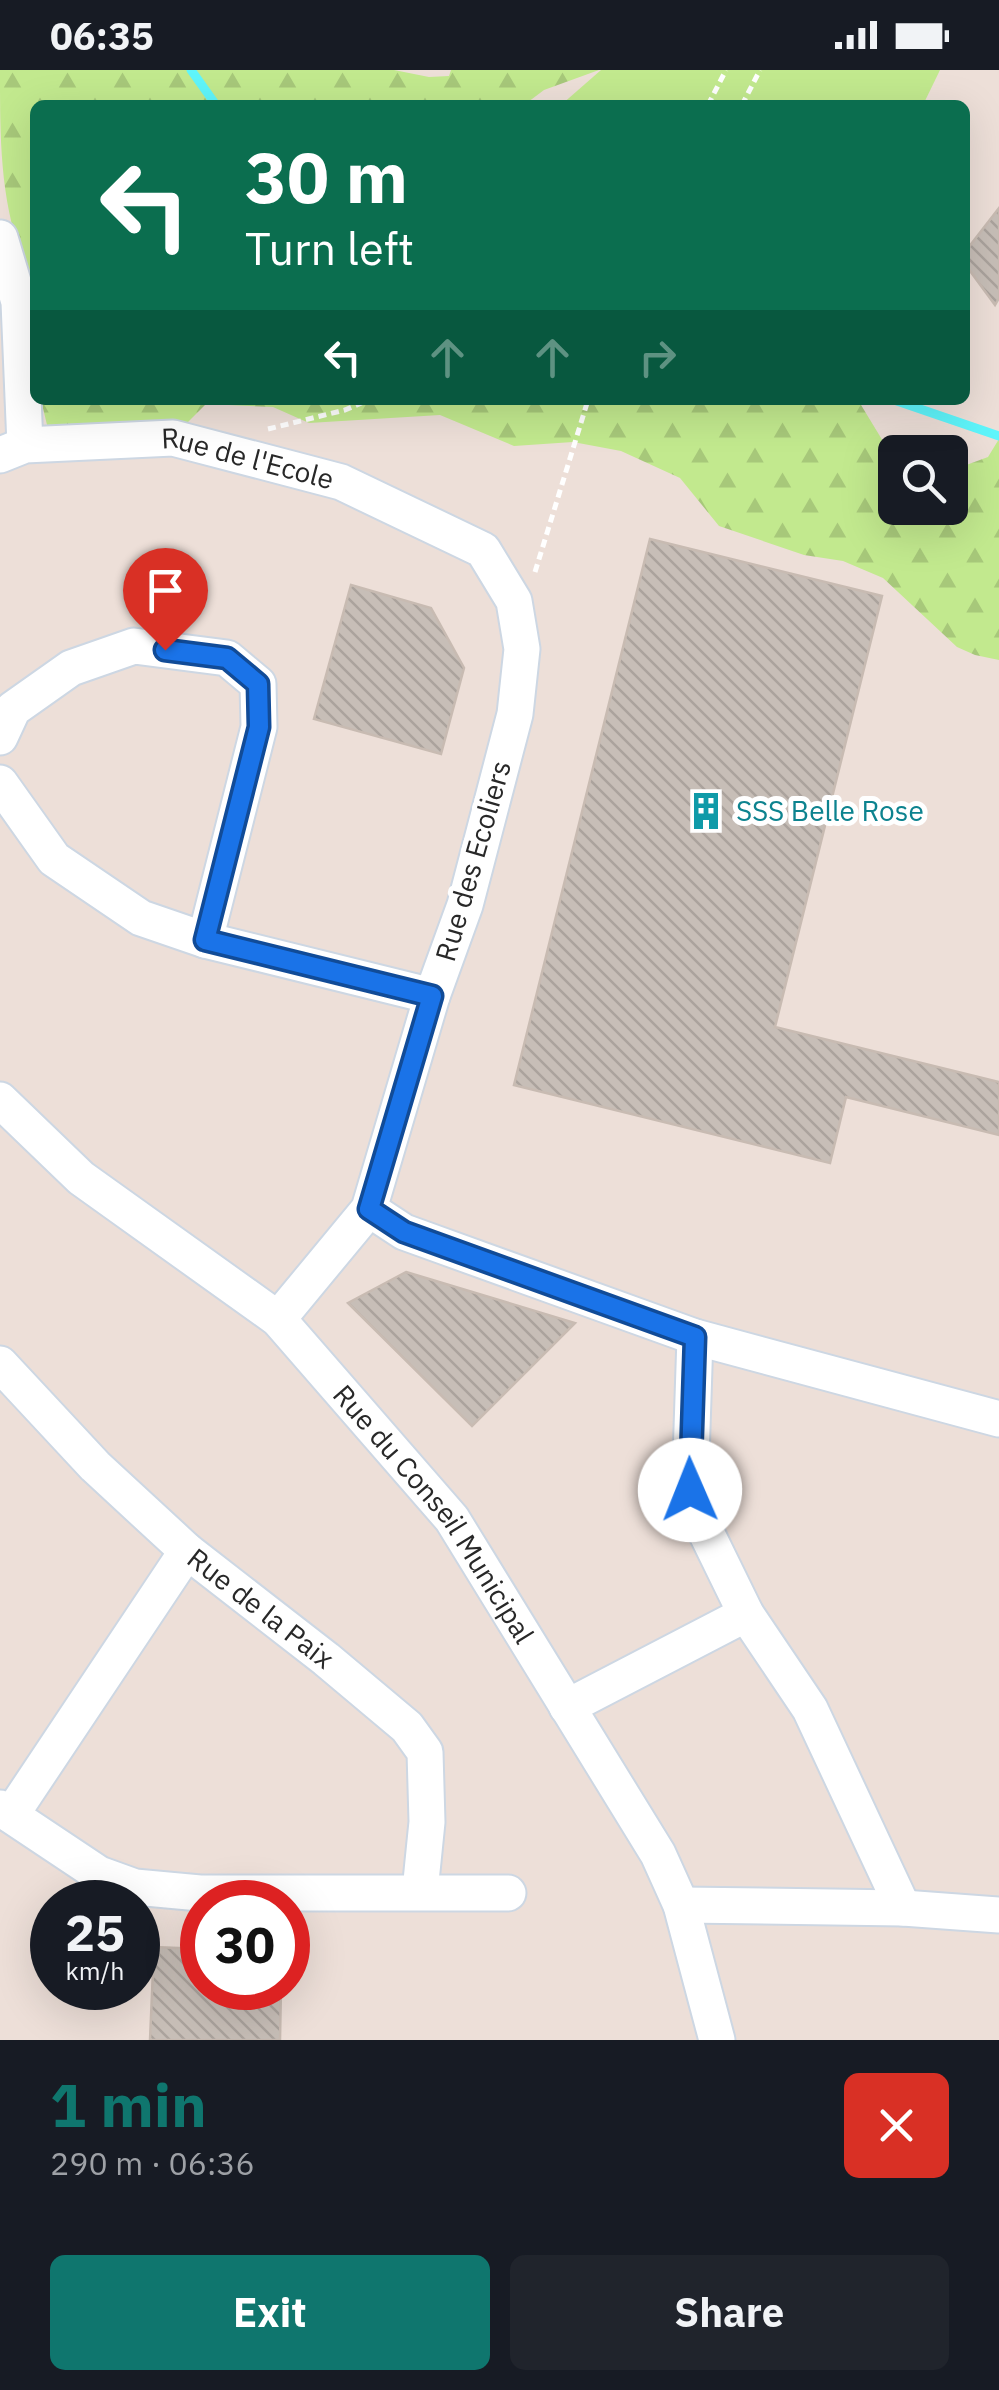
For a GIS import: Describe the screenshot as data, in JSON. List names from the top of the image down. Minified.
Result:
{"streets":{"street":["Rue de l'Ecole","Rue des Ecoliers","Rue du Conseil Municipal","Rue de la Paix"]},"crossings":[["Rue de l'Ecole","Rue des Ecoliers"],["Rue des Ecoliers","Rue du Conseil Municipal"]],"places":{"building":["SSS Belle Rose"]},"page":{"status":"06:35","turn":["30 m","Turn left"],"speed":"25 km/h","limit":"30","heading":["1 min","290 m · 06:36"],"buttons":["Exit","Share"]}}
